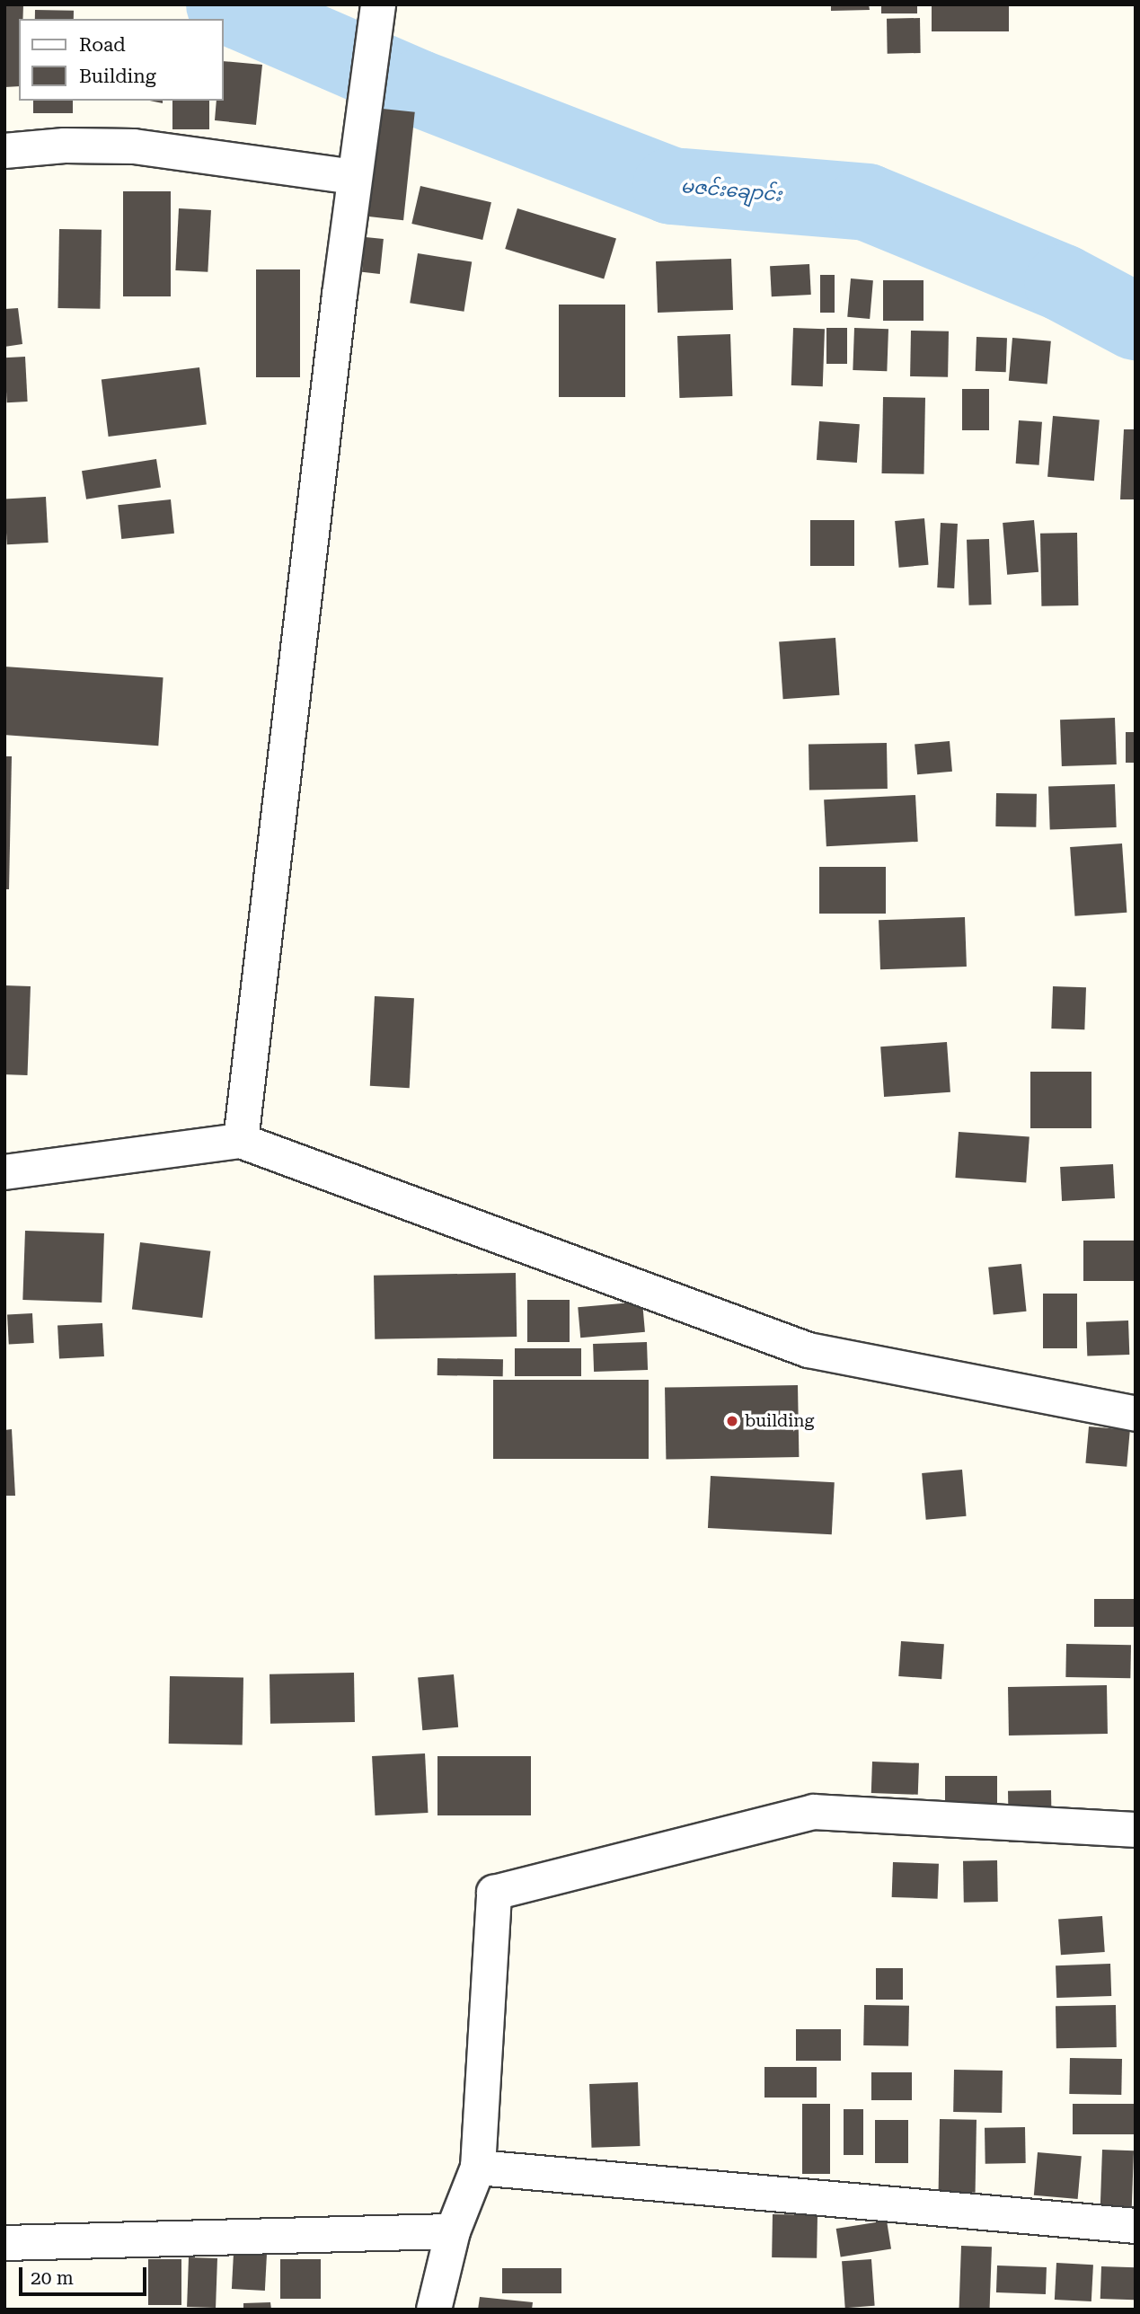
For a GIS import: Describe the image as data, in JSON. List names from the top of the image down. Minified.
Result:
{"water":["မဇင်းချောင်း"],"places":["building"],"legend":["Road","Building"],"scale_bar":"20 m"}
